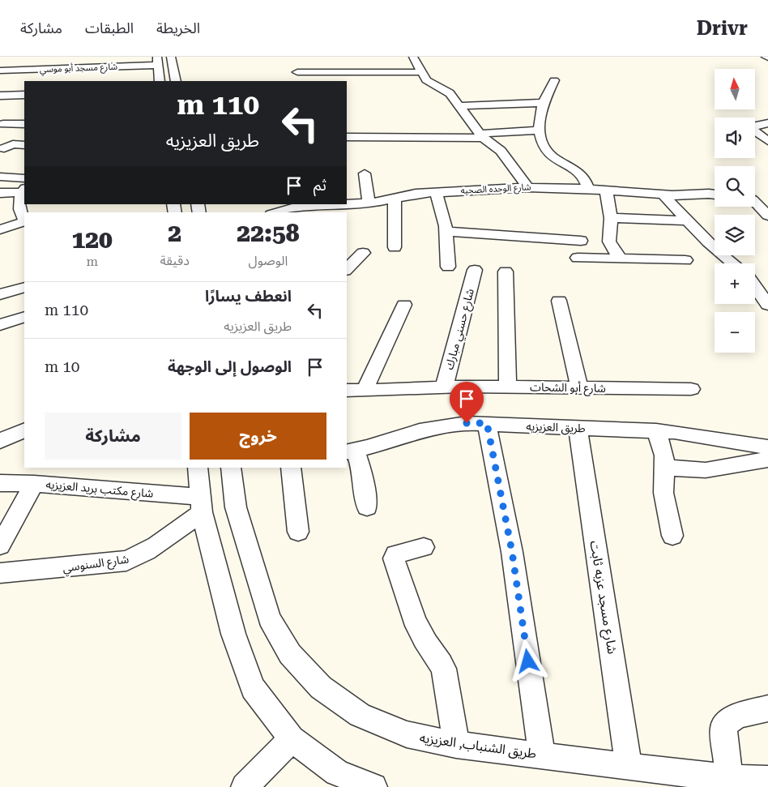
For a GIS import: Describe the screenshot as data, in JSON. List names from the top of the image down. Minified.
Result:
{"streets":{"street":["شارع مسجد أبو موسي","شارع الوحده الصحيه","شارع حسني مبارك","شارع أبو الشحات","طريق العزيزيه","شارع مكتب بريد العزيزيه","شارع السنوسي","شارع مسجد عزبه ثابت","طريق الشنباب, العزيزيه"]},"crossings":[["شارع حسني مبارك","شارع أبو الشحات"],["طريق العزيزيه","شارع مسجد عزبه ثابت"],["شارع مكتب بريد العزيزيه","شارع السنوسي"],["شارع مسجد عزبه ثابت","طريق الشنباب, العزيزيه"]],"north":"top","page":{"header":"Drivr","nav":["الخريطة","الطبقات","مشاركة"],"map_buttons":["+","−"],"turn":["110 m","طريق العزيزيه"],"then":"ثم","eta":["22:58","الوصول","2","دقيقة","120","m"],"list":[{"name":"انعطف يسارًا","note":"طريق العزيزيه","value":"110 m"},{"name":"الوصول إلى الوجهة","value":"10 m"}],"buttons":["خروج","مشاركة"]}}
